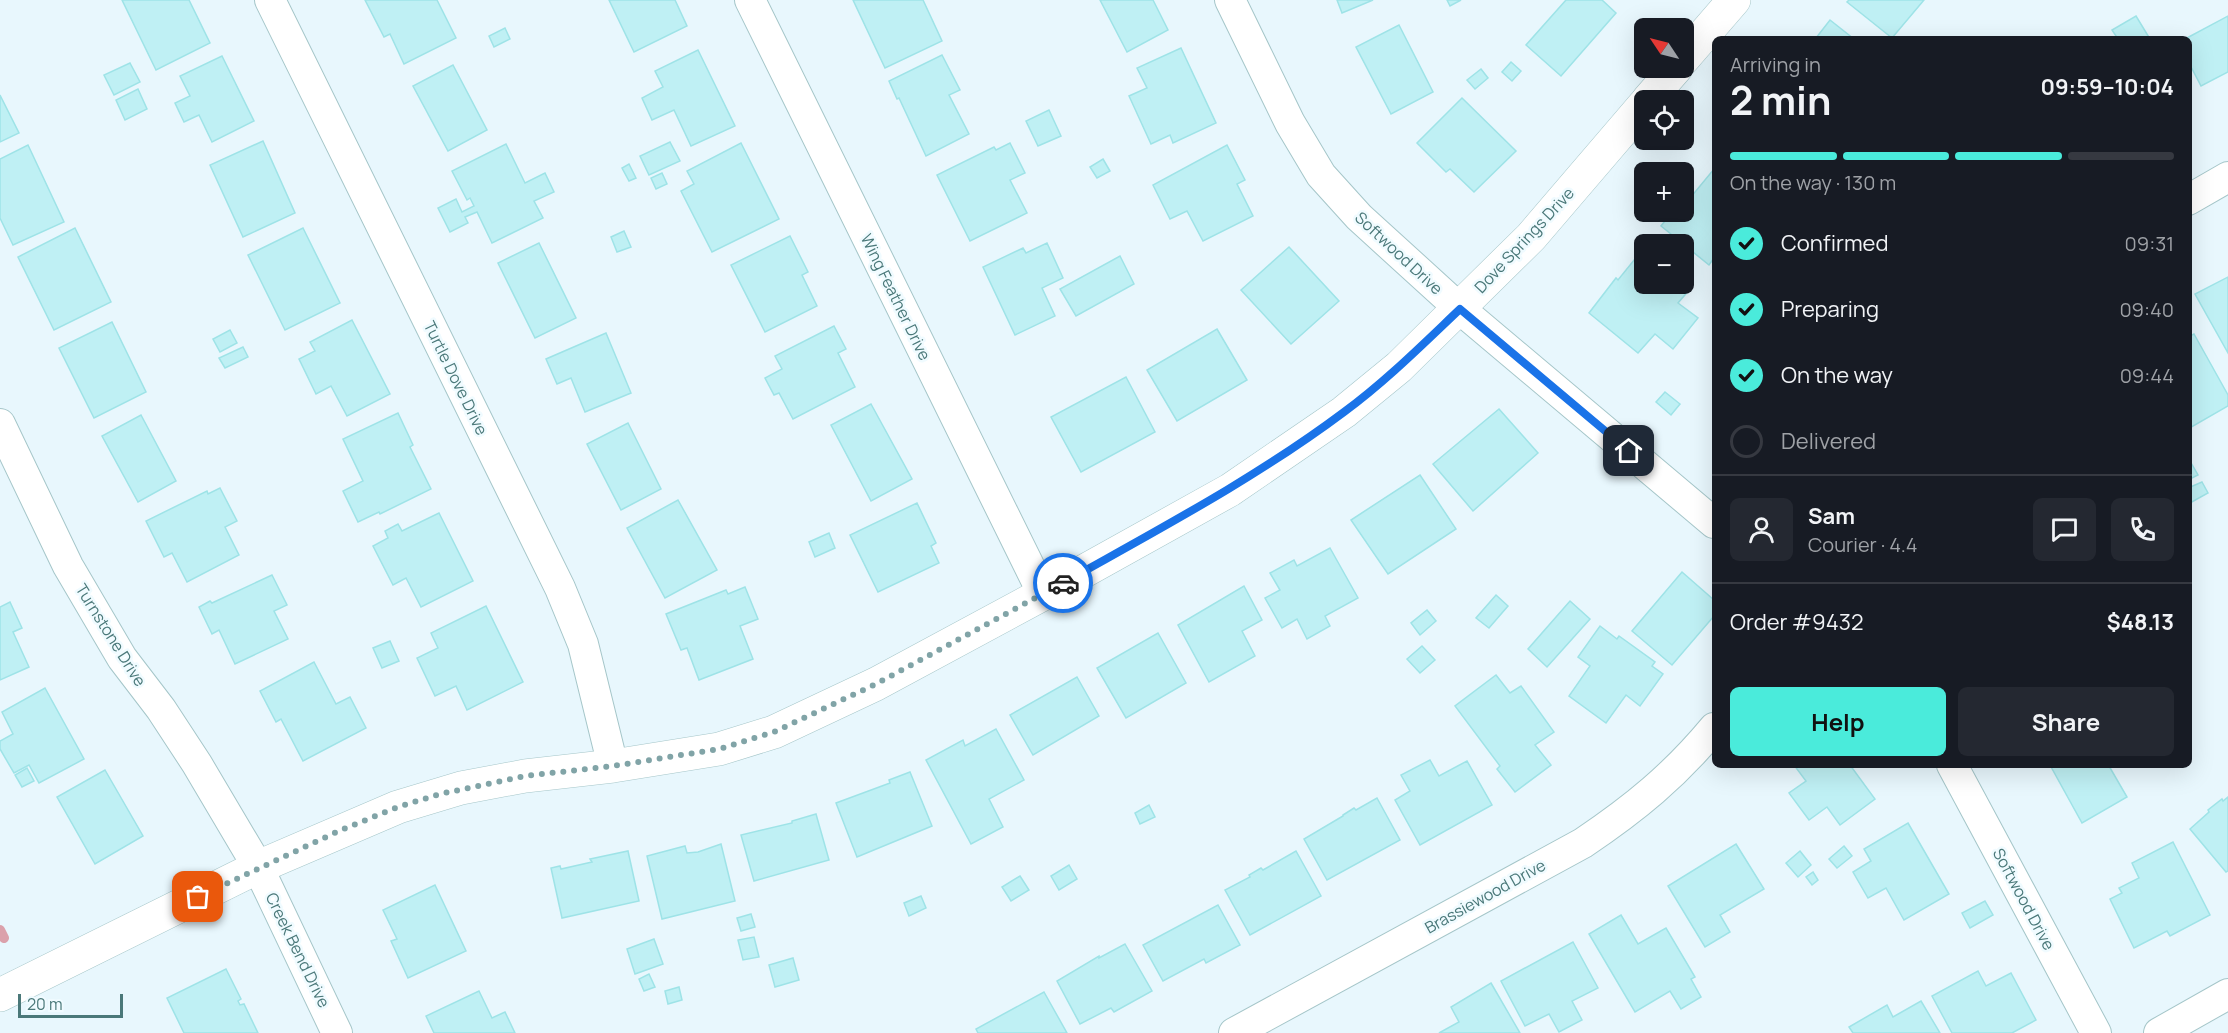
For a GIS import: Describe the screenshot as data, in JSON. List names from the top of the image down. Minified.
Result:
{"streets":{"street":["Dove Springs Drive","Softwood Drive","Wing Feather Drive","Turtle Dove Drive","Turnstone Drive","Brassiewood Drive","Creek Bend Drive"]},"crossings":[["Dove Springs Drive","Softwood Drive"],["Dove Springs Drive","Wing Feather Drive"],["Dove Springs Drive","Turtle Dove Drive"],["Dove Springs Drive","Turnstone Drive"],["Dove Springs Drive","Creek Bend Drive"],["Turnstone Drive","Creek Bend Drive"]],"scale_bar":"20 m","north":"top left","page":{"map_buttons":["+","−"],"heading":["2 min","Arriving in","09:59–10:04"],"panel":["Sam","Courier · 4.4","Order #9432","$48.13"],"bar":"On the way · 130 m","list":[["Confirmed","09:31"],["Preparing","09:40"],["On the way","09:44"],"Delivered"],"buttons":["Help","Share"],"scale":"20 m"}}
